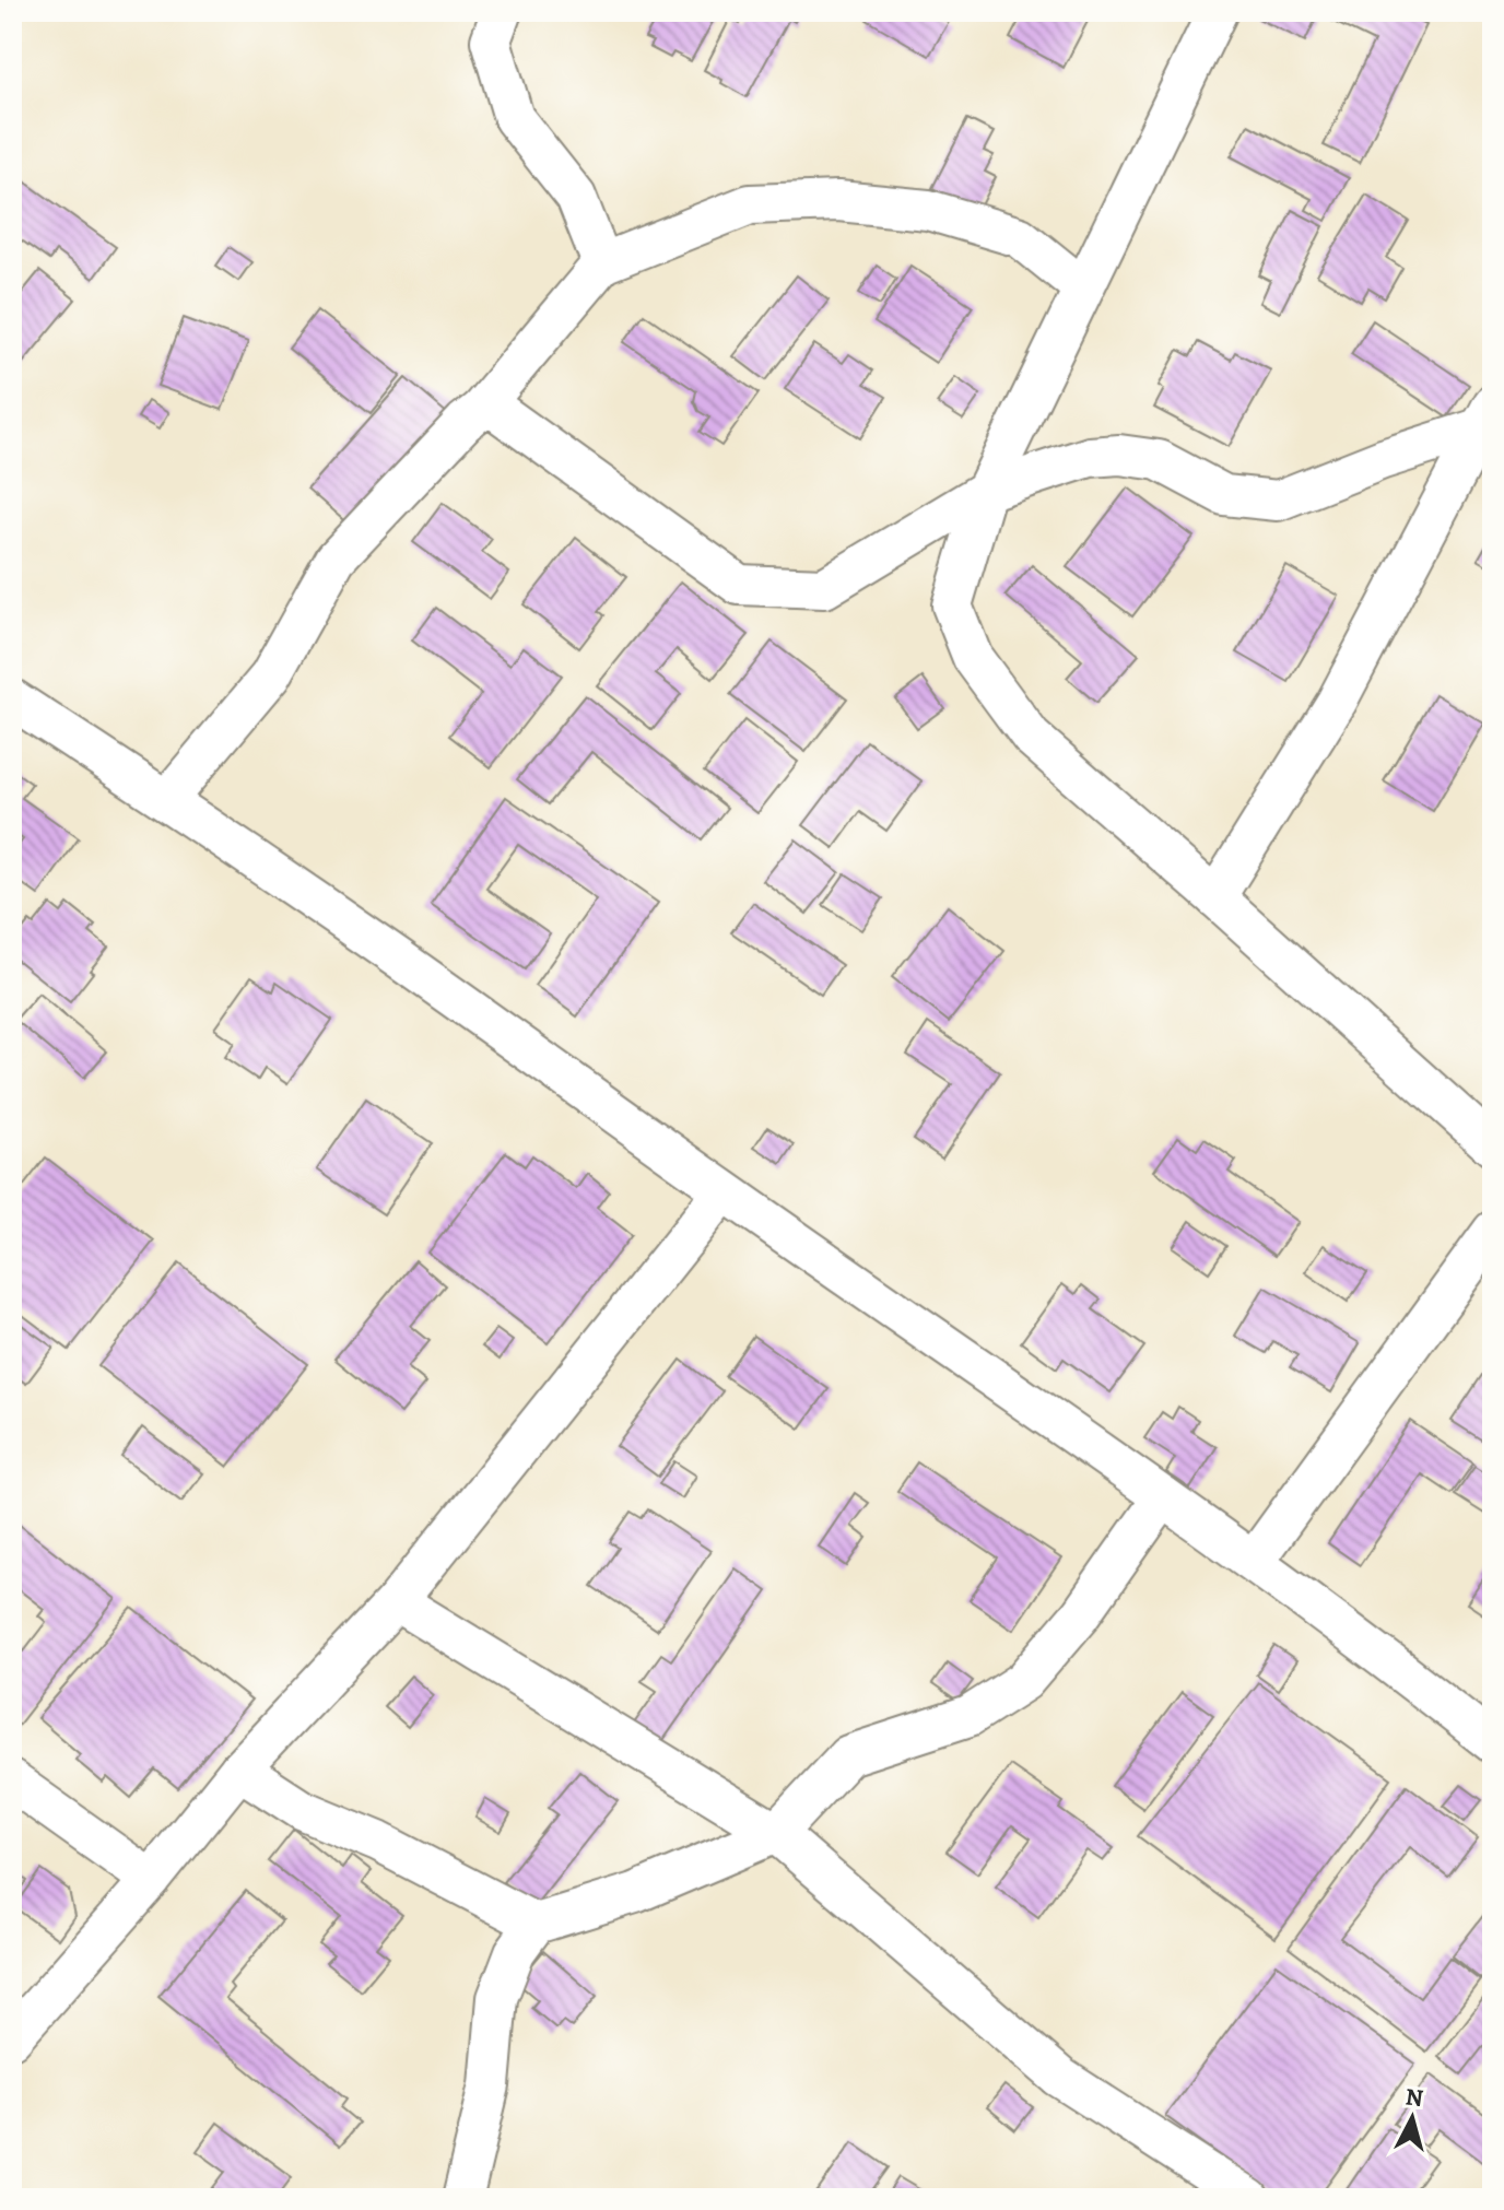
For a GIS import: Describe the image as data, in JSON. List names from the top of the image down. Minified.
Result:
{"north":"top"}
